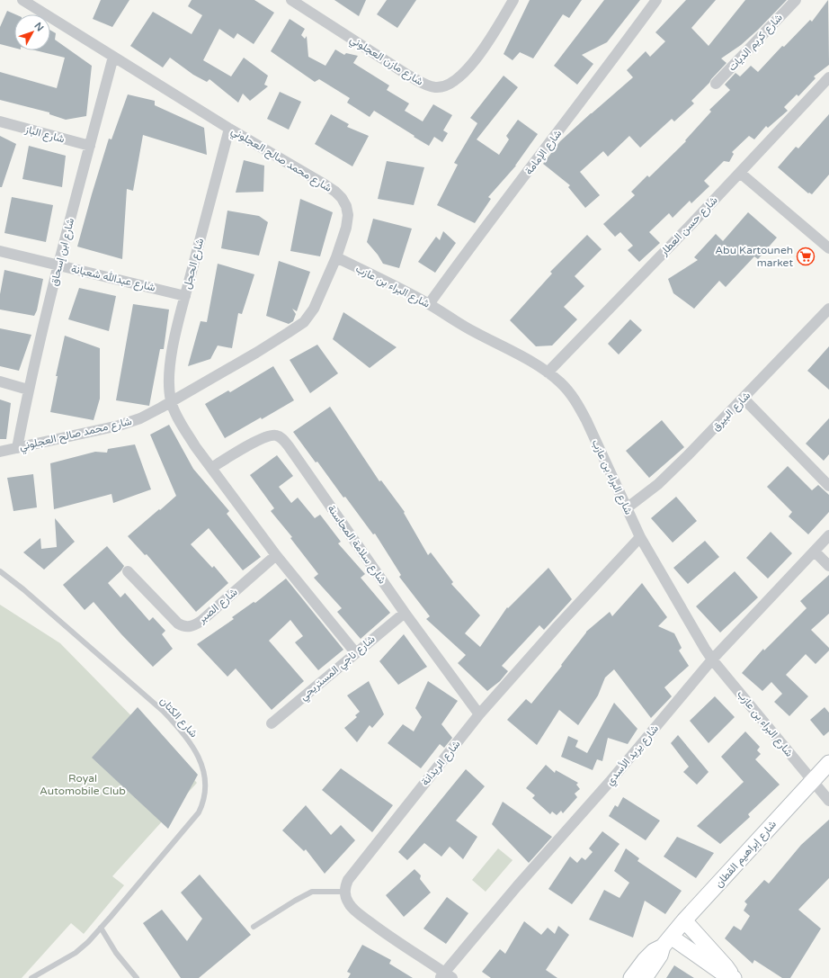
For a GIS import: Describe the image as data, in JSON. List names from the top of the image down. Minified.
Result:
{"streets":{"street":["شارع كريم الديات","شارع مازن العجلوني","شارع الباز","شارع الإمامة","شارع محمد صالح العجلوني","شارع حسن العطار","شارع ابن إسحاق","شارع الحجل","شارع عبدالله شعبانة","شارع البراء بن عازب","شارع البيرق","شارع سلامة المحاسنة","شارع الصبر","شارع ناجي المستريحي","شارع يزيد الأسدي","شارع الريدانة","شارع إبراهيم القطان"],"lane":["شارع الكتان"]},"crossings":[["شارع الباز","شارع ابن إسحاق"],["شارع الإمامة","شارع البراء بن عازب"],["شارع محمد صالح العجلوني","شارع ابن إسحاق"],["شارع محمد صالح العجلوني","شارع الحجل"],["شارع محمد صالح العجلوني","شارع البراء بن عازب"],["شارع حسن العطار","شارع البراء بن عازب"],["شارع ابن إسحاق","شارع عبدالله شعبانة"],["شارع الحجل","شارع عبدالله شعبانة"],["شارع البراء بن عازب","شارع البيرق"],["شارع البراء بن عازب","شارع يزيد الأسدي"],["شارع البراء بن عازب","شارع الريدانة"],["شارع البراء بن عازب","شارع إبراهيم القطان"],["شارع سلامة المحاسنة","شارع ناجي المستريحي"],["شارع سلامة المحاسنة","شارع الريدانة"]],"parks":["Royal Automobile Club"],"places":{"supermarket":["Abu Kartouneh market"]},"north":"top right"}
